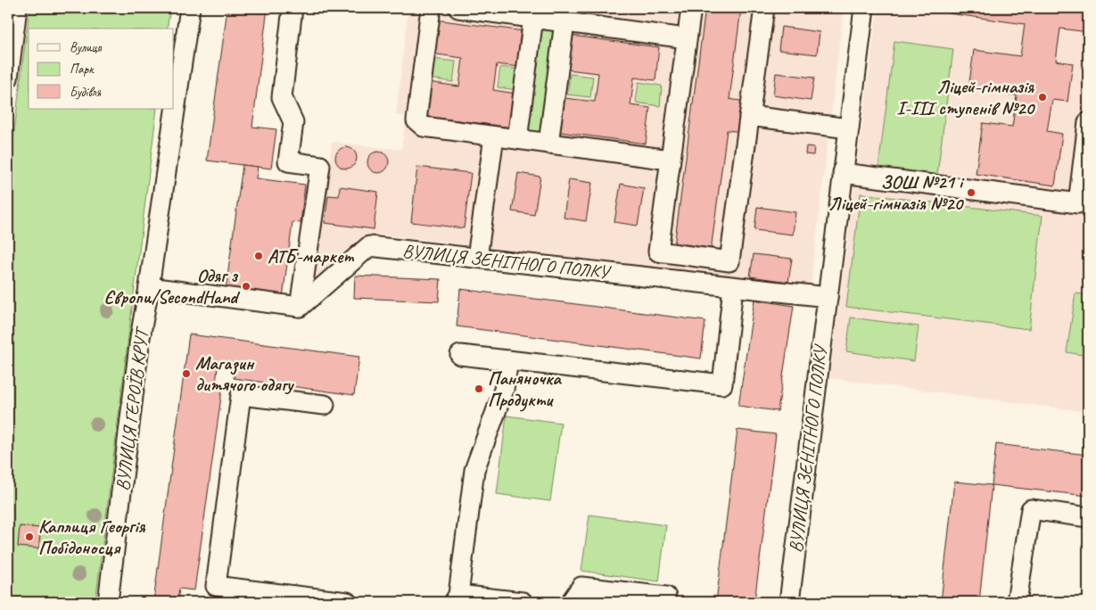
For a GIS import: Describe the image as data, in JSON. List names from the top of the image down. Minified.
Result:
{"streets":{"street":["ВУЛИЦЯ ЗЕНІТНОГО ПОЛКУ","ВУЛИЦЯ ГЕРОЇВ КРУТ"]},"places":["Ліцей-гімназія I-III ступенів №20","ЗОШ №21 і Ліцей-гімназія №20","АТБ-маркет","Одяг з Європи/SecondHand","Магазин дитячого одягу","Паняночка Продукти","Каплиця Георгія Побідоносця"],"legend":["Вулиця","Парк","Будівля"]}
